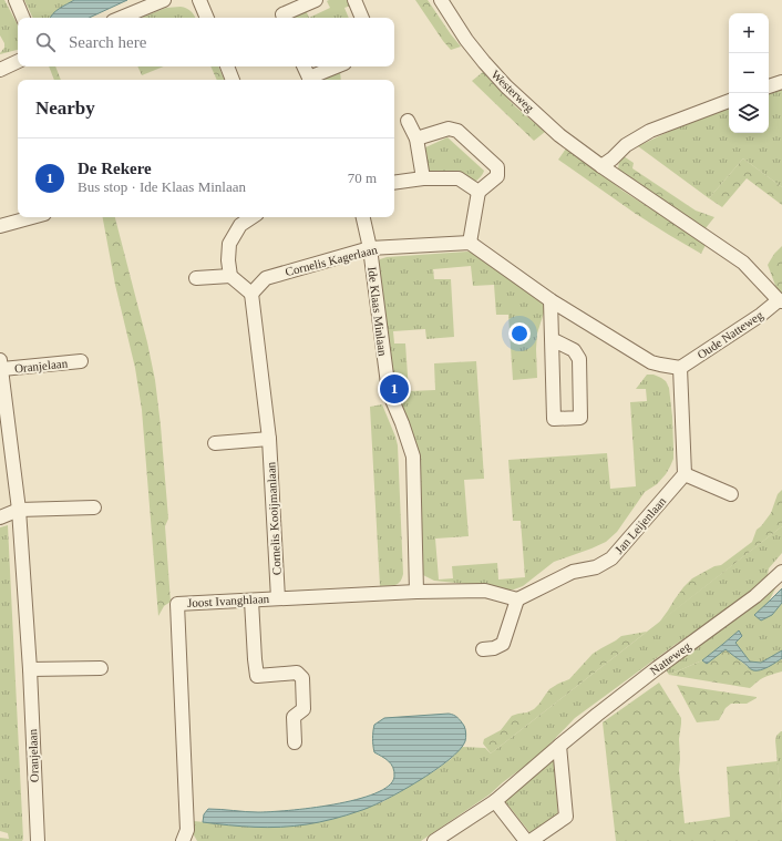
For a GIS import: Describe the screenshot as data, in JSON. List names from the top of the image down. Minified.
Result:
{"streets":{"street":["Westerweg","Cornelis Kagerlaan","Ide Klaas Minlaan","Oude Natteweg","Oranjelaan","Cornelis Kooijmanlaan","Jan Leijenlaan","Joost Ivanghlaan","Natteweg"]},"crossings":[["Westerweg","Oude Natteweg"],["Cornelis Kagerlaan","Ide Klaas Minlaan"],["Cornelis Kagerlaan","Cornelis Kooijmanlaan"],["Ide Klaas Minlaan","Joost Ivanghlaan"],["Cornelis Kooijmanlaan","Joost Ivanghlaan"],["Jan Leijenlaan","Joost Ivanghlaan"]],"page":{"map_buttons":["+","−"],"search":"Search here","heading":"Nearby","list":[{"mark":"1","name":"De Rekere","note":"Bus stop · Ide Klaas Minlaan","value":"70 m"}],"pins":"1"}}
